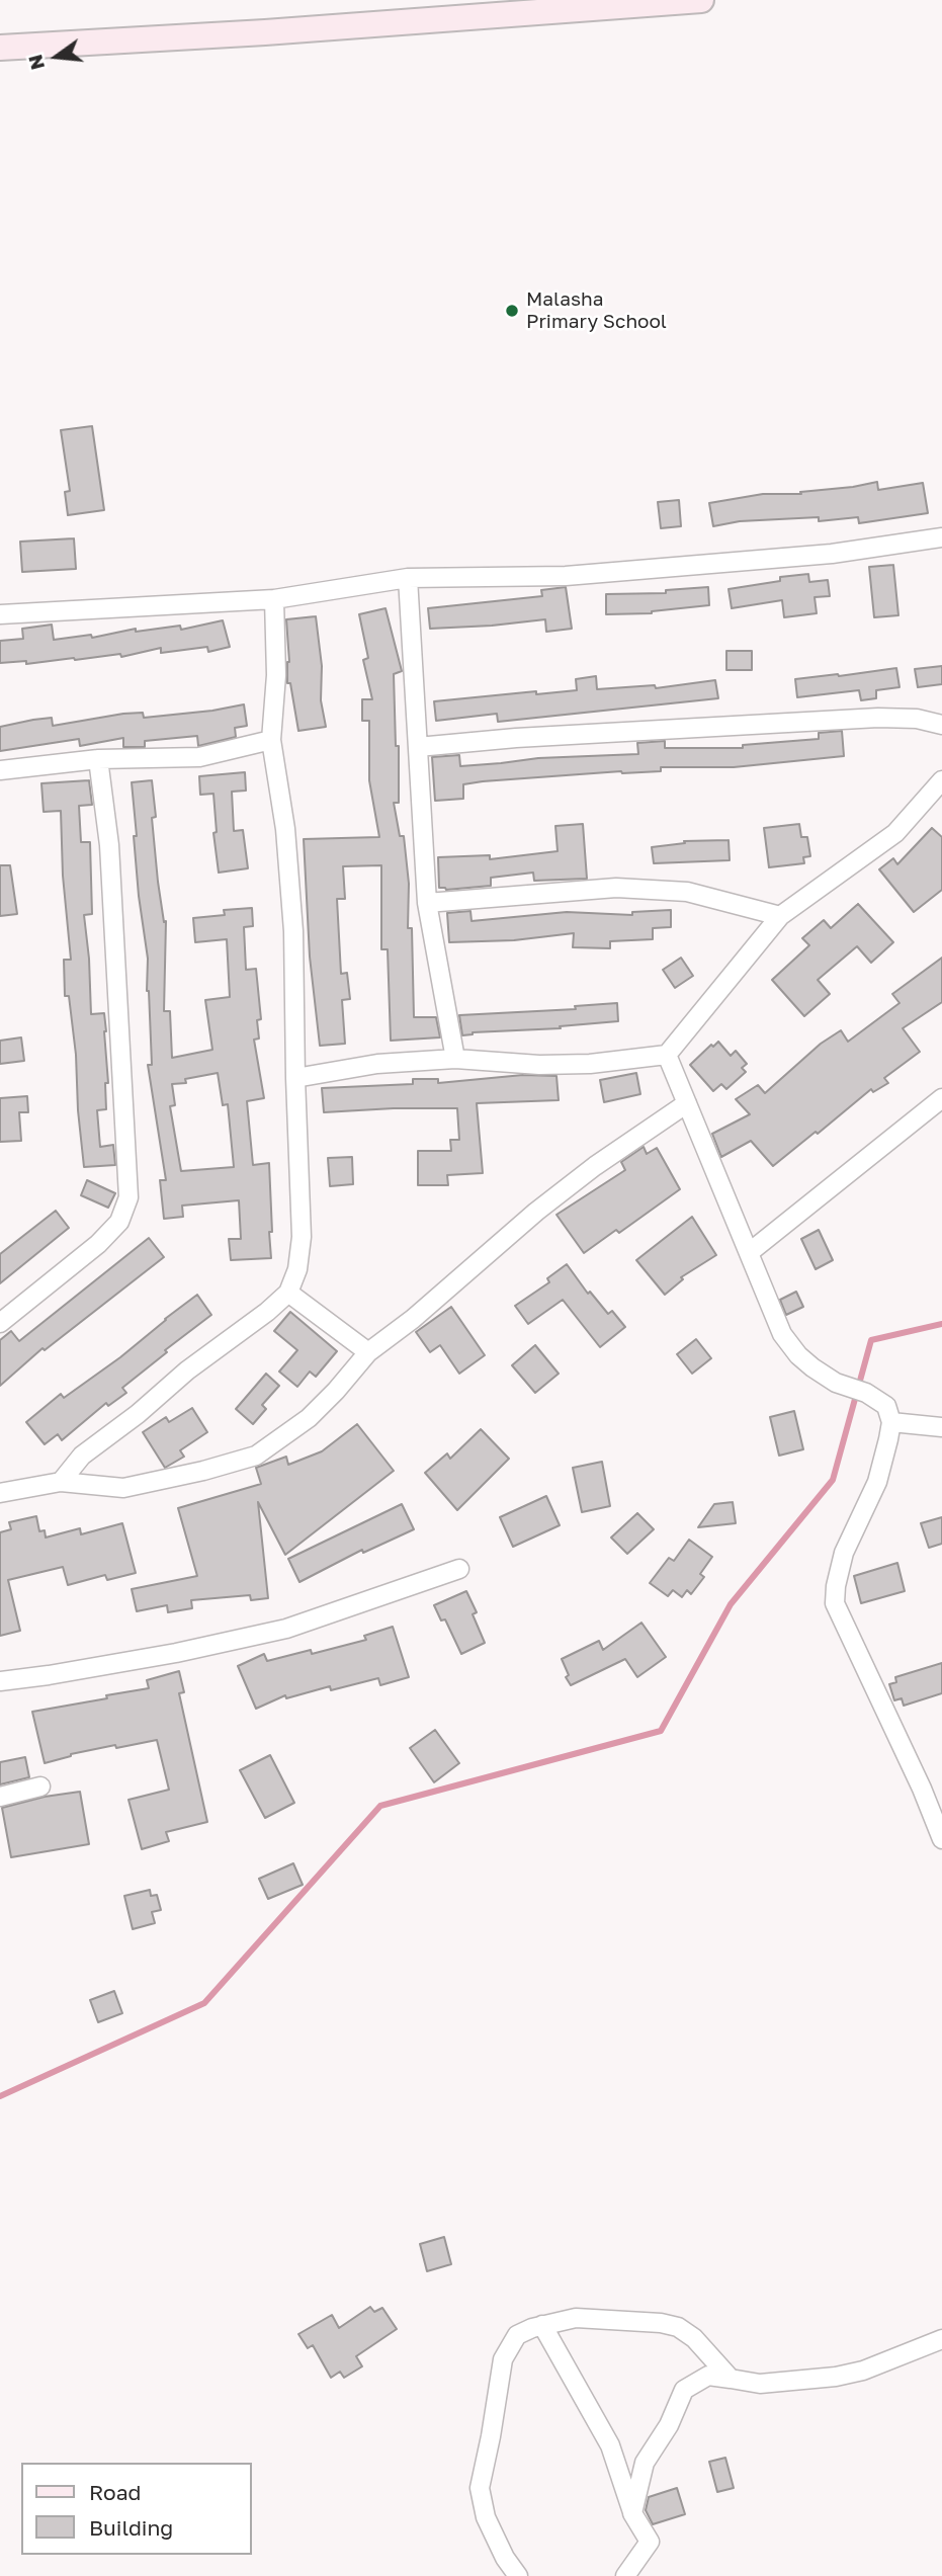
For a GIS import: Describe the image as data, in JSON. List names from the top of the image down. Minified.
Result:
{"places":["Malasha Primary School"],"legend":["Road","Building"],"north":"left"}
